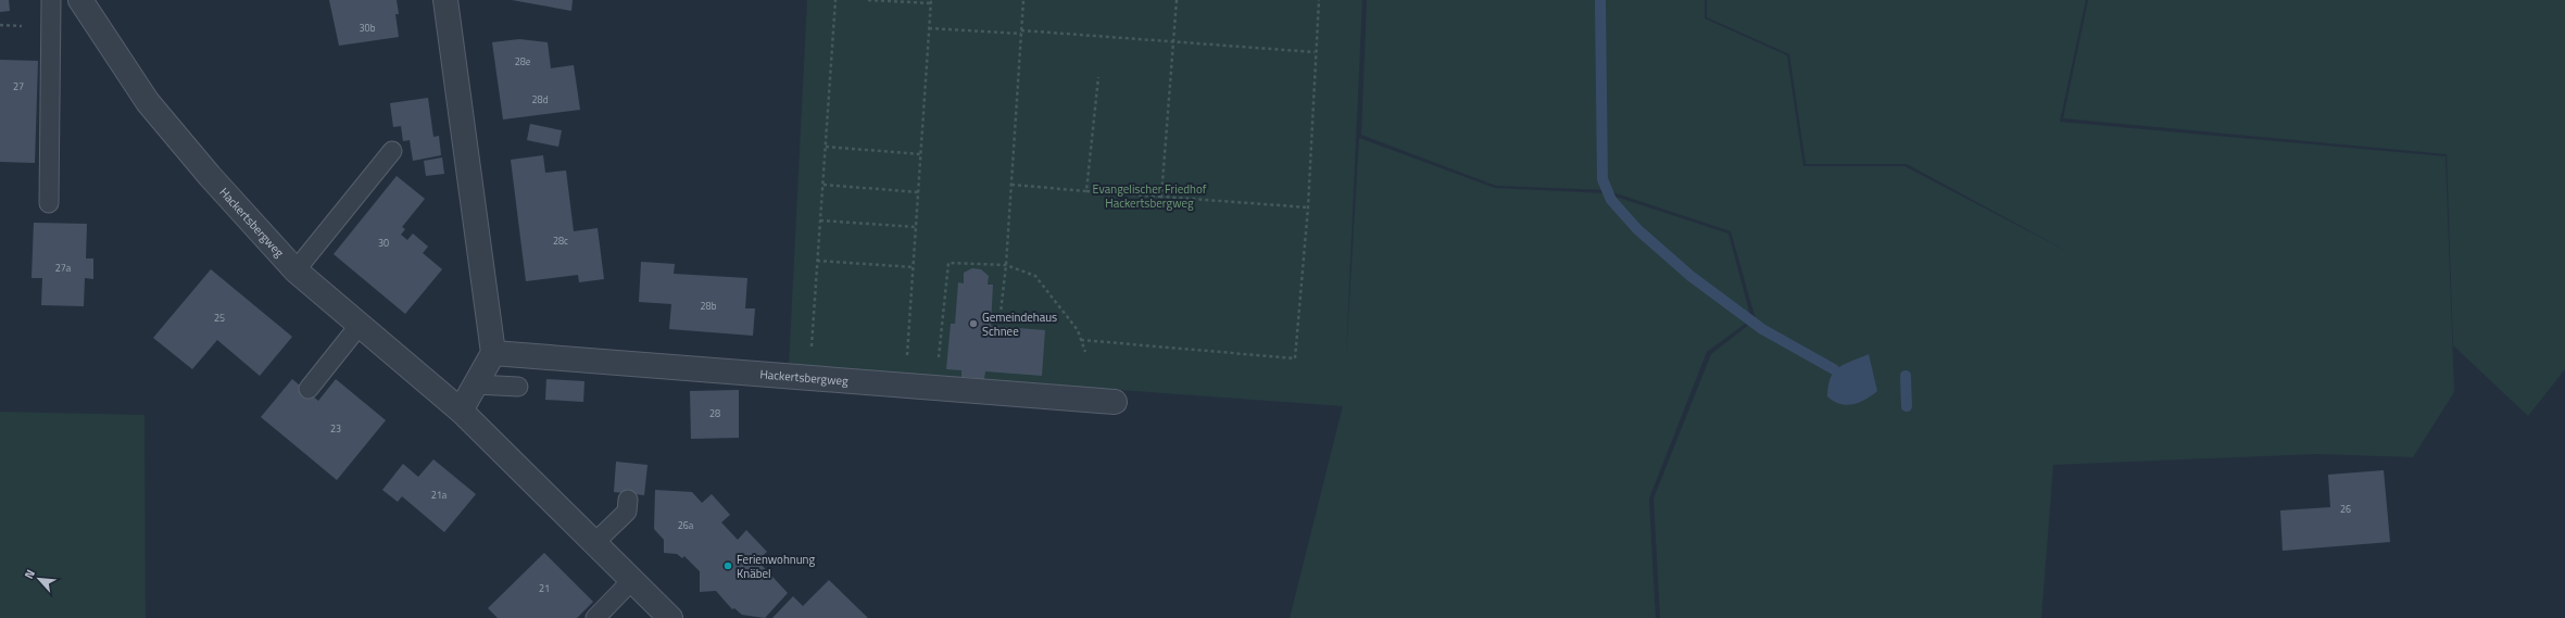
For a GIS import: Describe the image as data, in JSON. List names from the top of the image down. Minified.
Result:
{"streets":{"street":["Hackertsbergweg"]},"parks":["Evangelischer Friedhof Hackertsbergweg"],"places":["Gemeindehaus Schnee","Ferienwohnung Knäbel"],"house_numbers":["30b","28e","27","28d","28c","30","27a","28b","25","28","23","21a","26","26a","21"],"north":"top left"}
